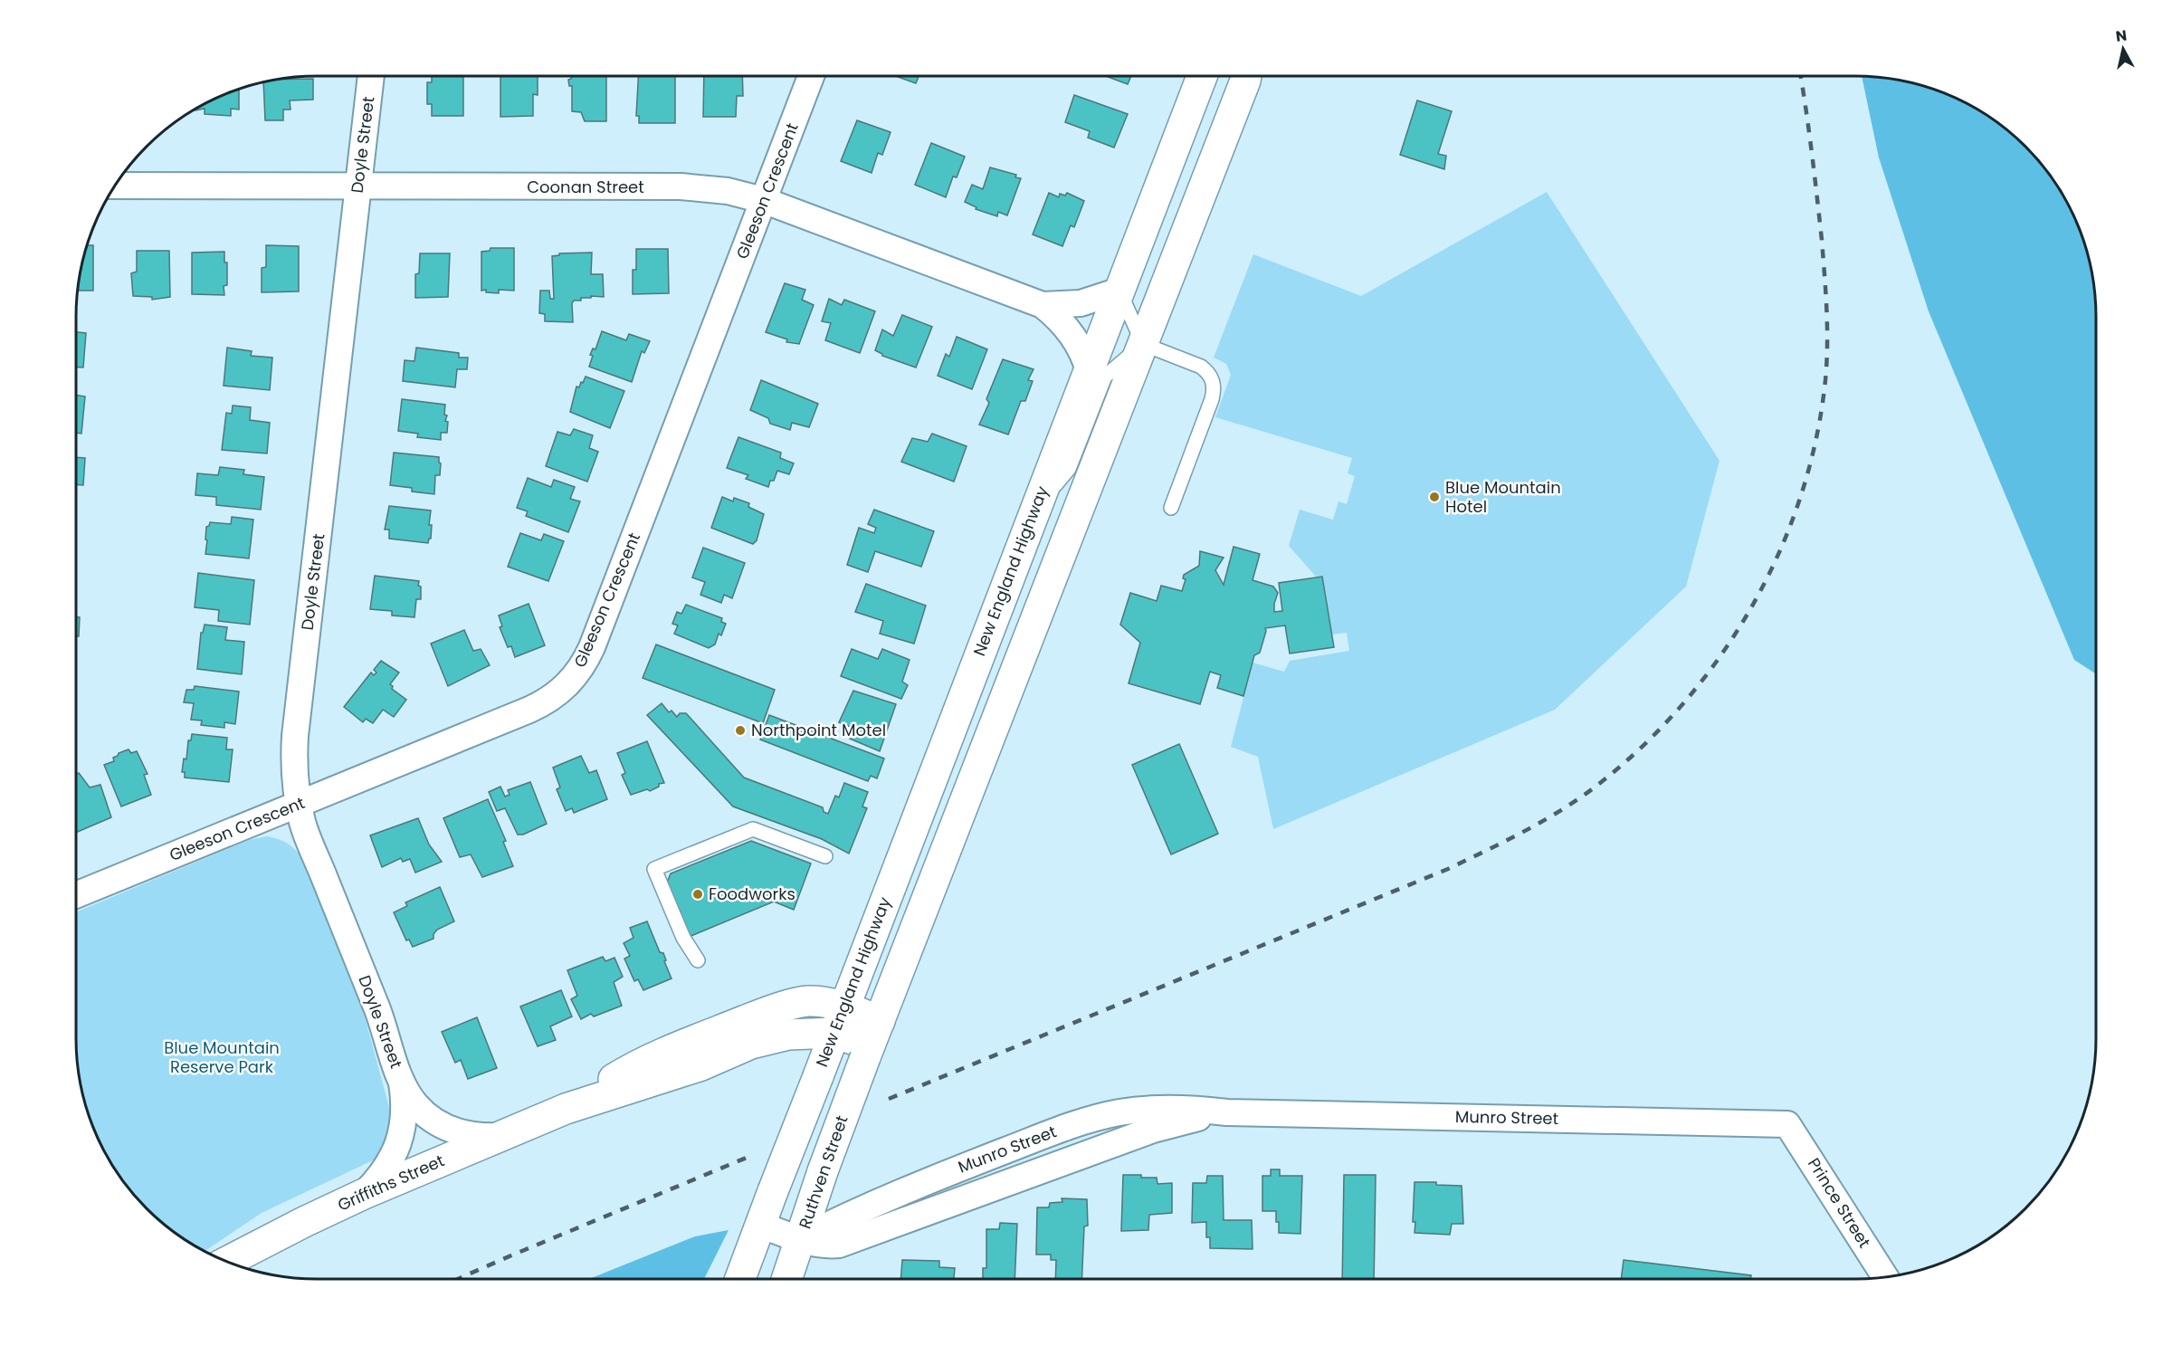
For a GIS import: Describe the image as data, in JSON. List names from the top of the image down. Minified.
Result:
{"streets":{"main road":["New England Highway","Ruthven Street","Griffiths Street"],"street":["Doyle Street","Coonan Street","Gleeson Crescent","Munro Street","Prince Street"]},"crossings":[["Doyle Street","Coonan Street"],["Doyle Street","Gleeson Crescent"],["Doyle Street","Griffiths Street"],["Coonan Street","Gleeson Crescent"],["Coonan Street","New England Highway"],["New England Highway","Munro Street"],["New England Highway","Griffiths Street"],["Munro Street","Ruthven Street"],["Munro Street","Prince Street"],["Ruthven Street","Griffiths Street"]],"parks":["Blue Mountain Reserve Park"],"places":["Blue Mountain Hotel","Northpoint Motel","Foodworks"],"north":"top"}
